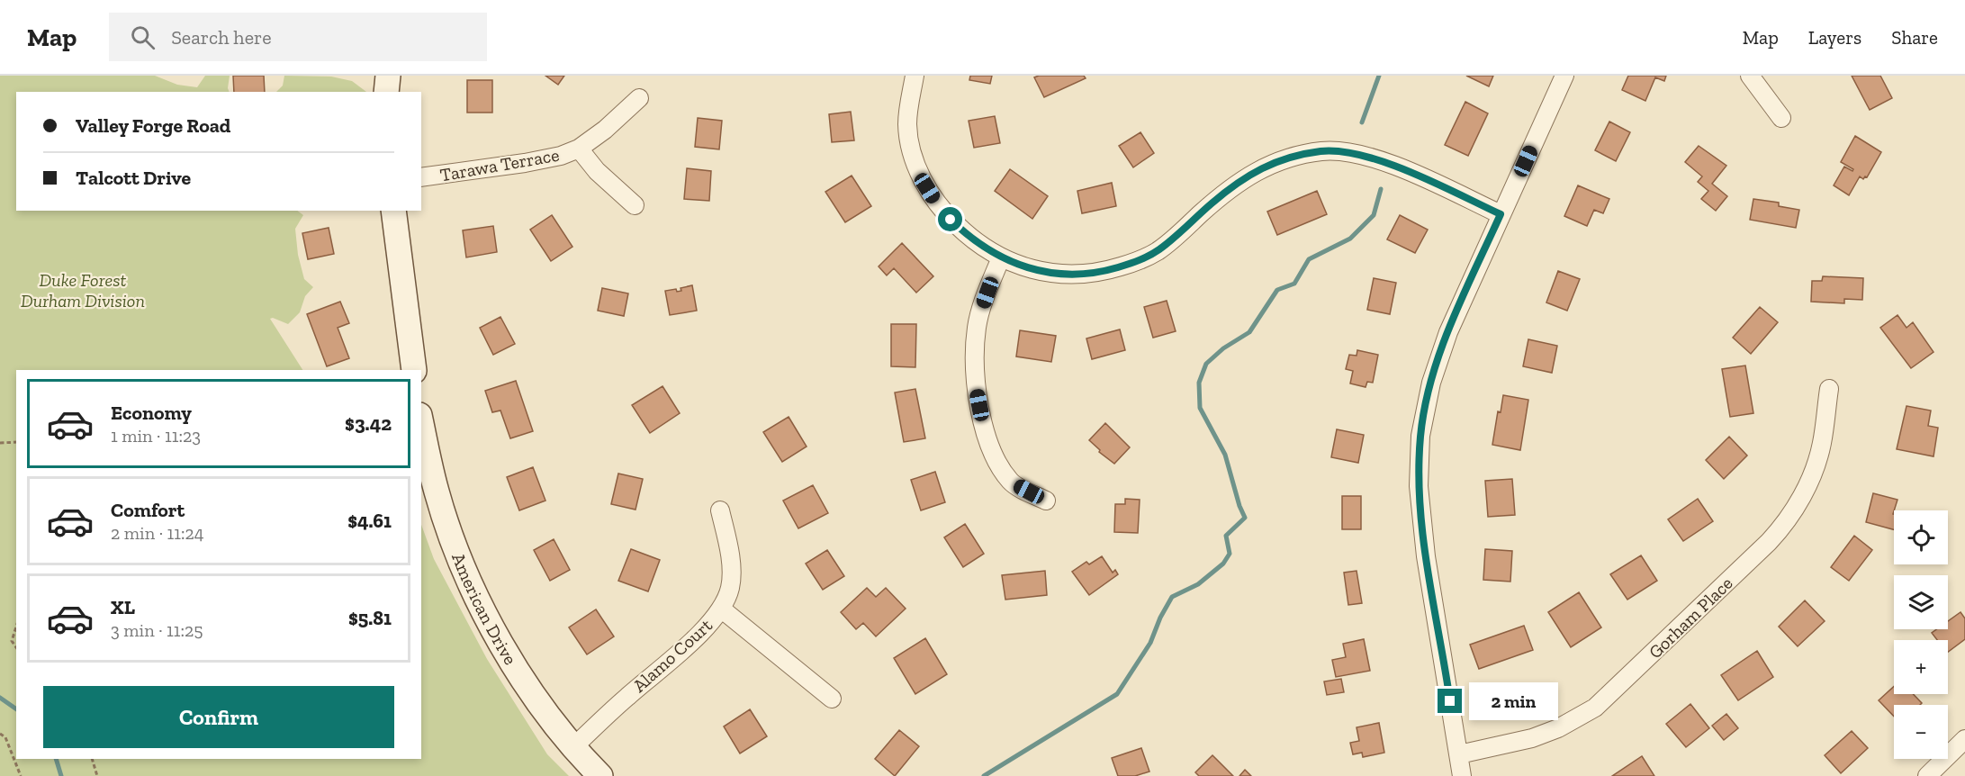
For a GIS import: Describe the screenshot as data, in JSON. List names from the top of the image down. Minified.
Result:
{"streets":{"street":["Tarawa Terrace","American Drive","Gorham Place","Alamo Court"]},"crossings":[["American Drive","Alamo Court"]],"parks":["Duke Forest Durham Division"],"page":{"header":"Map","search":"Search here","nav":["Map","Layers","Share"],"banner":["Valley Forge Road","Talcott Drive"],"list":[{"name":"Economy","note":"1 min · 11:23","value":"$3.42"},{"name":"Comfort","note":"2 min · 11:24","value":"$4.61"},{"name":"XL","note":"3 min · 11:25","value":"$5.81"}],"map_buttons":["+","−"],"buttons":"Confirm","bubble":"2 min"}}
